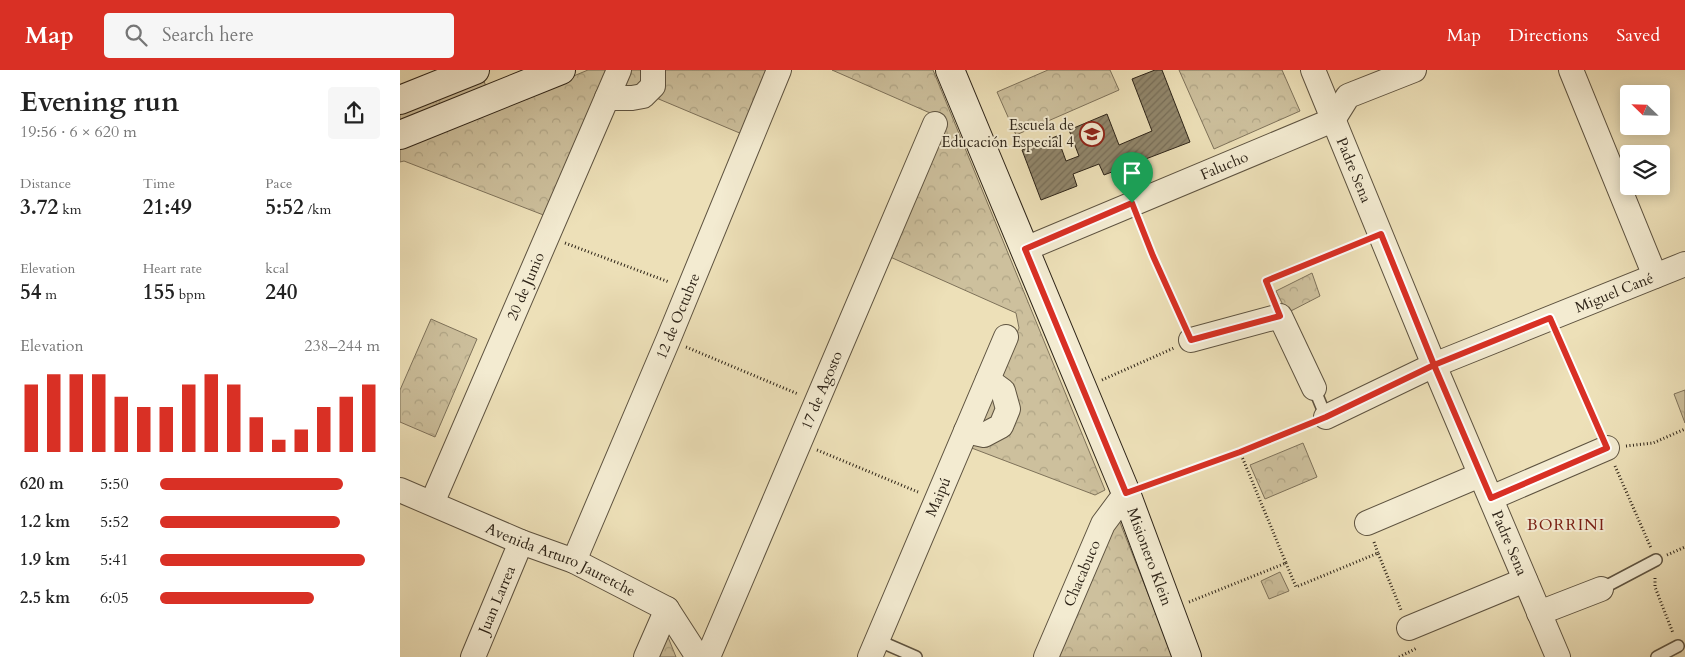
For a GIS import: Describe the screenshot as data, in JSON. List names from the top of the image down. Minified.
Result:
{"streets":{"street":["Falucho","Padre Sena","20 de Junio","Miguel Cané","12 de Octubre","17 de Agosto","Maipú","Misionero Klein","Avenida Arturo Jauretche","Chacabuco","Juan Larrea"]},"crossings":[["Falucho","Padre Sena"],["Falucho","Misionero Klein"],["Padre Sena","Miguel Cané"],["20 de Junio","Avenida Arturo Jauretche"],["12 de Octubre","Avenida Arturo Jauretche"],["Misionero Klein","Chacabuco"],["Avenida Arturo Jauretche","Juan Larrea"]],"districts":["BORRINI"],"places":{"school or university":["Escuela de Educación Especial 4"]},"north":"top left","page":{"header":"Map","search":"Search here","nav":["Map","Directions","Saved"],"heading":["Evening run","19:56 · 6 × 620 m"],"stats":[["Distance","3.72 km"],["Time","21:49"],["Pace","5:52 /km"],["Elevation","54 m"],["Heart rate","155 bpm"],["kcal","240"]],"chart":["Elevation","238–244 m"],"list":[{"name":"620 m","note":"5:50"},{"name":"1.2 km","note":"5:52"},{"name":"1.9 km","note":"5:41"},{"name":"2.5 km","note":"6:05"}]}}
